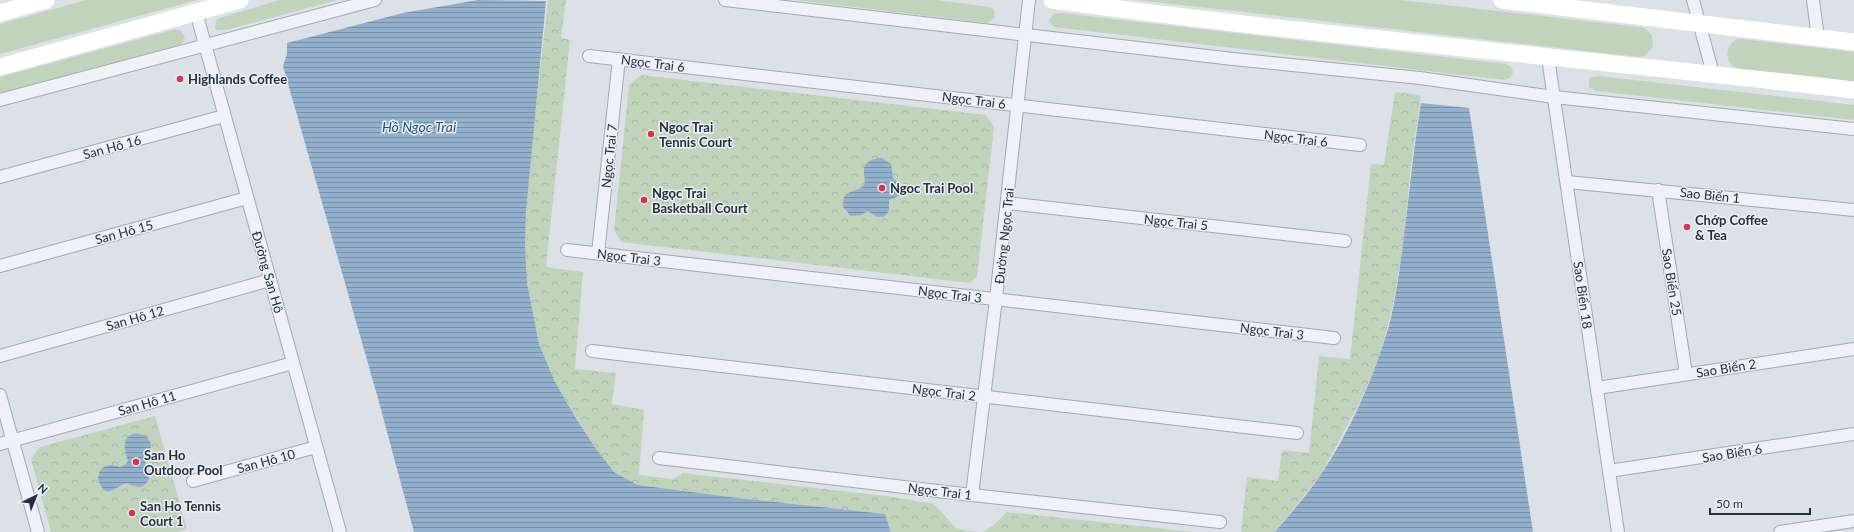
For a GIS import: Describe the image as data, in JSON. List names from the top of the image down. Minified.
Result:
{"streets":{"street":["Ngọc Trai 6","San Hô 16","Ngọc Trai 7","Sao Biển 1","Ngọc Trai 5","San Hô 15","Đường Ngọc Trai","Ngọc Trai 3","Đường San Hô","Sao Biển 25","Sao Biển 18","San Hô 12","Sao Biển 2","Ngọc Trai 2","San Hô 11","Sao Biển 6","San Hô 10","Ngọc Trai 1"]},"crossings":[["Ngọc Trai 6","Ngọc Trai 7"],["Ngọc Trai 6","Đường Ngọc Trai"],["San Hô 16","Đường San Hô"],["Ngọc Trai 7","Ngọc Trai 3"],["Sao Biển 1","Sao Biển 25"],["Sao Biển 1","Sao Biển 18"],["Ngọc Trai 5","Đường Ngọc Trai"],["San Hô 15","Đường San Hô"],["Đường Ngọc Trai","Ngọc Trai 3"],["Đường Ngọc Trai","Ngọc Trai 2"],["Đường Ngọc Trai","Ngọc Trai 1"],["Đường San Hô","San Hô 12"],["Đường San Hô","San Hô 11"],["Đường San Hô","San Hô 10"],["Sao Biển 25","Sao Biển 2"],["Sao Biển 18","Sao Biển 2"],["Sao Biển 18","Sao Biển 6"]],"water":["Hồ Ngọc Trai"],"places":["Highlands Coffee","Ngoc Trai Tennis Court","Ngoc Trai Pool","Ngọc Trai Basketball Court","Chớp Coffee & Tea","San Ho Outdoor Pool","San Ho Tennis Court 1"],"scale_bar":"50 m","north":"top right"}
